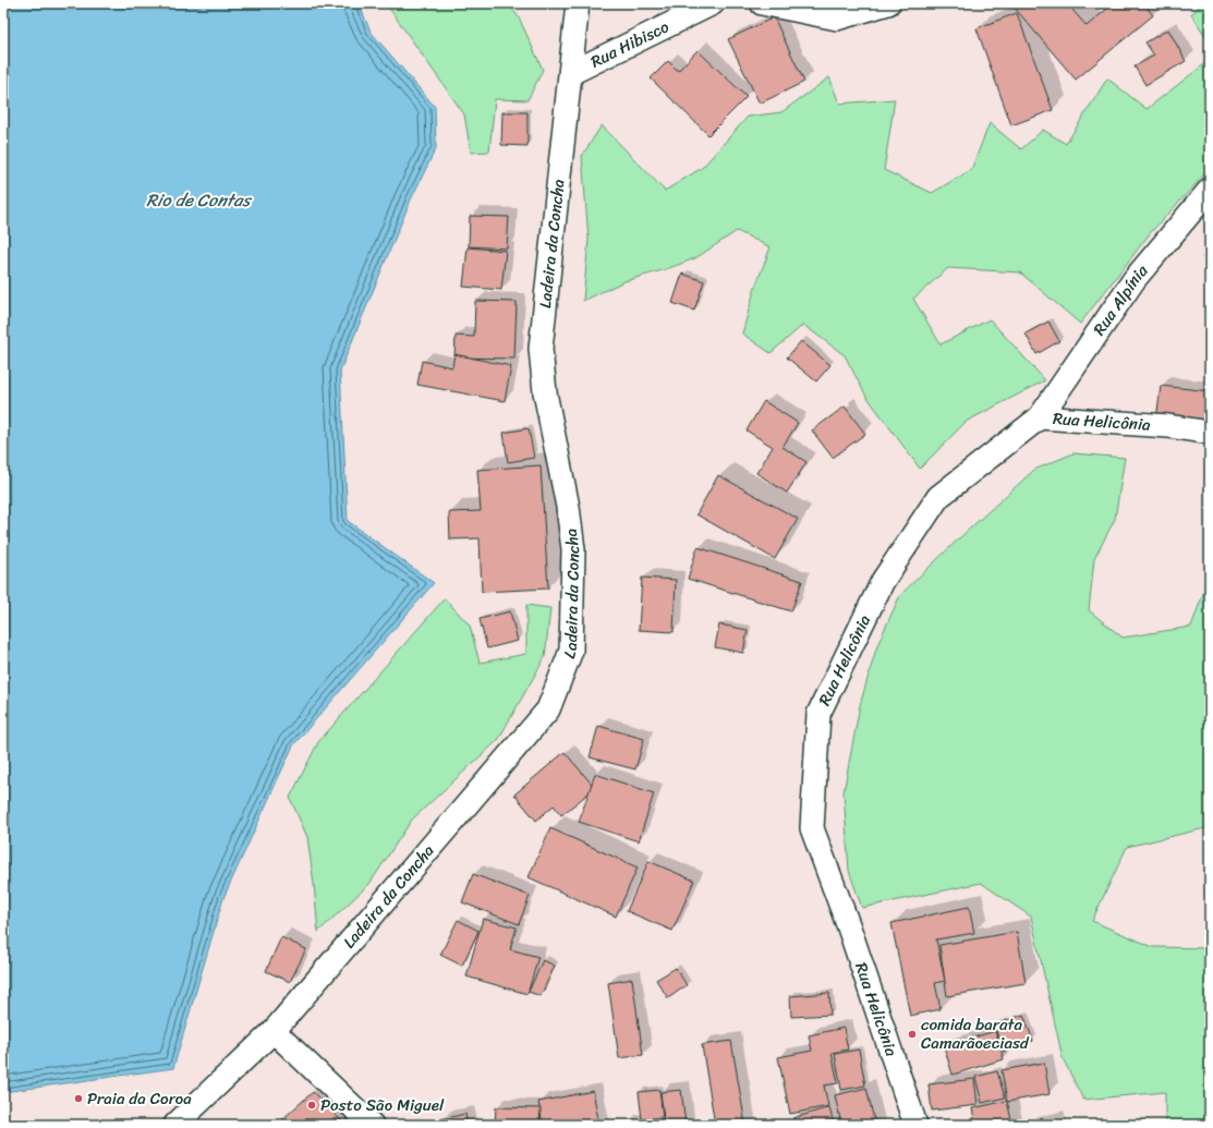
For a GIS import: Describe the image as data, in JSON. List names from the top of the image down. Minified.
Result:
{"streets":{"street":["Rua Hibisco","Ladeira da Concha","Rua Alpínia","Rua Helicônia"]},"crossings":[["Rua Hibisco","Ladeira da Concha"],["Rua Alpínia","Rua Helicônia"]],"water":["Rio de Contas"],"places":["comida barata Camarãoeciasd","Praia da Coroa","Posto São Miguel"]}
